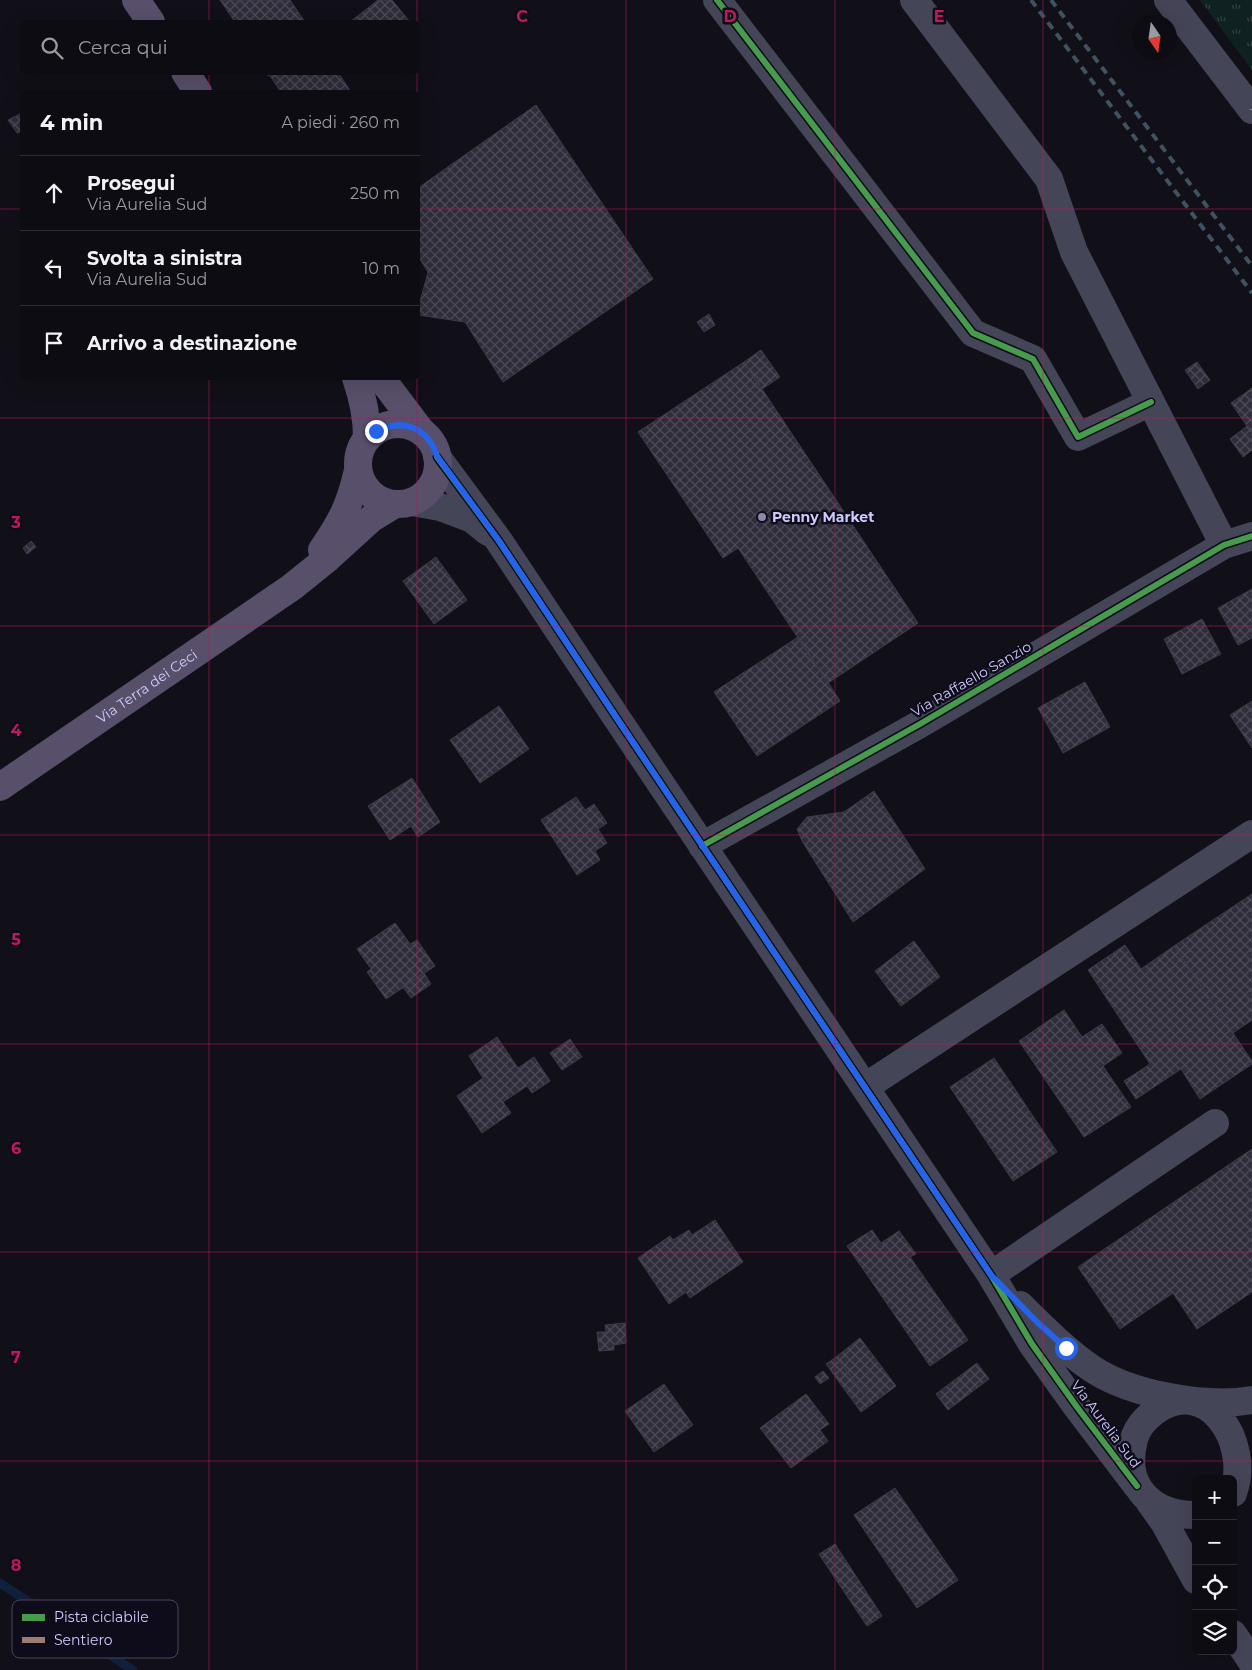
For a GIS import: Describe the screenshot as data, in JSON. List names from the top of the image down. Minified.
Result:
{"streets":{"main road":["Via Terra dei Ceci","Via Aurelia Sud"],"street":["Via Raffaello Sanzio"]},"crossings":[["Via Raffaello Sanzio","Via Aurelia Sud"]],"places":["Penny Market"],"legend":["Pista ciclabile","Sentiero"],"north":"bottom","page":{"search":"Cerca qui","heading":["4 min","A piedi · 260 m"],"list":[["Prosegui","Via Aurelia Sud","250 m"],["Svolta a sinistra","Via Aurelia Sud","10 m"],"Arrivo a destinazione"],"map_buttons":["+","−"]},"grid":{"columns":["C","D","E"],"rows":["3","4","5","6","7","8"]}}
